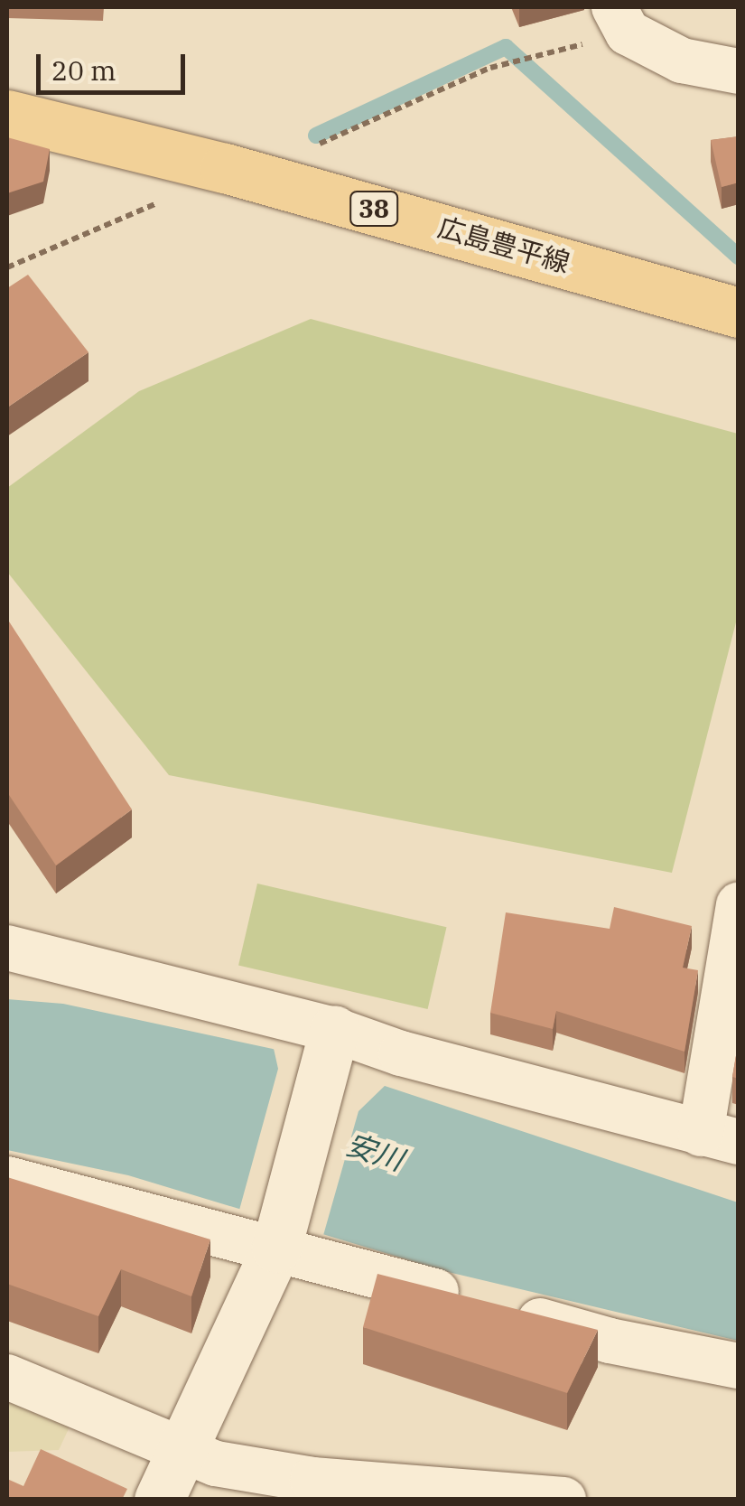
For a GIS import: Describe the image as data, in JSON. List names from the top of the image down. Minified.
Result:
{"streets":{"main road":["38","広島豊平線"]},"water":["安川"],"scale_bar":"20 m"}
